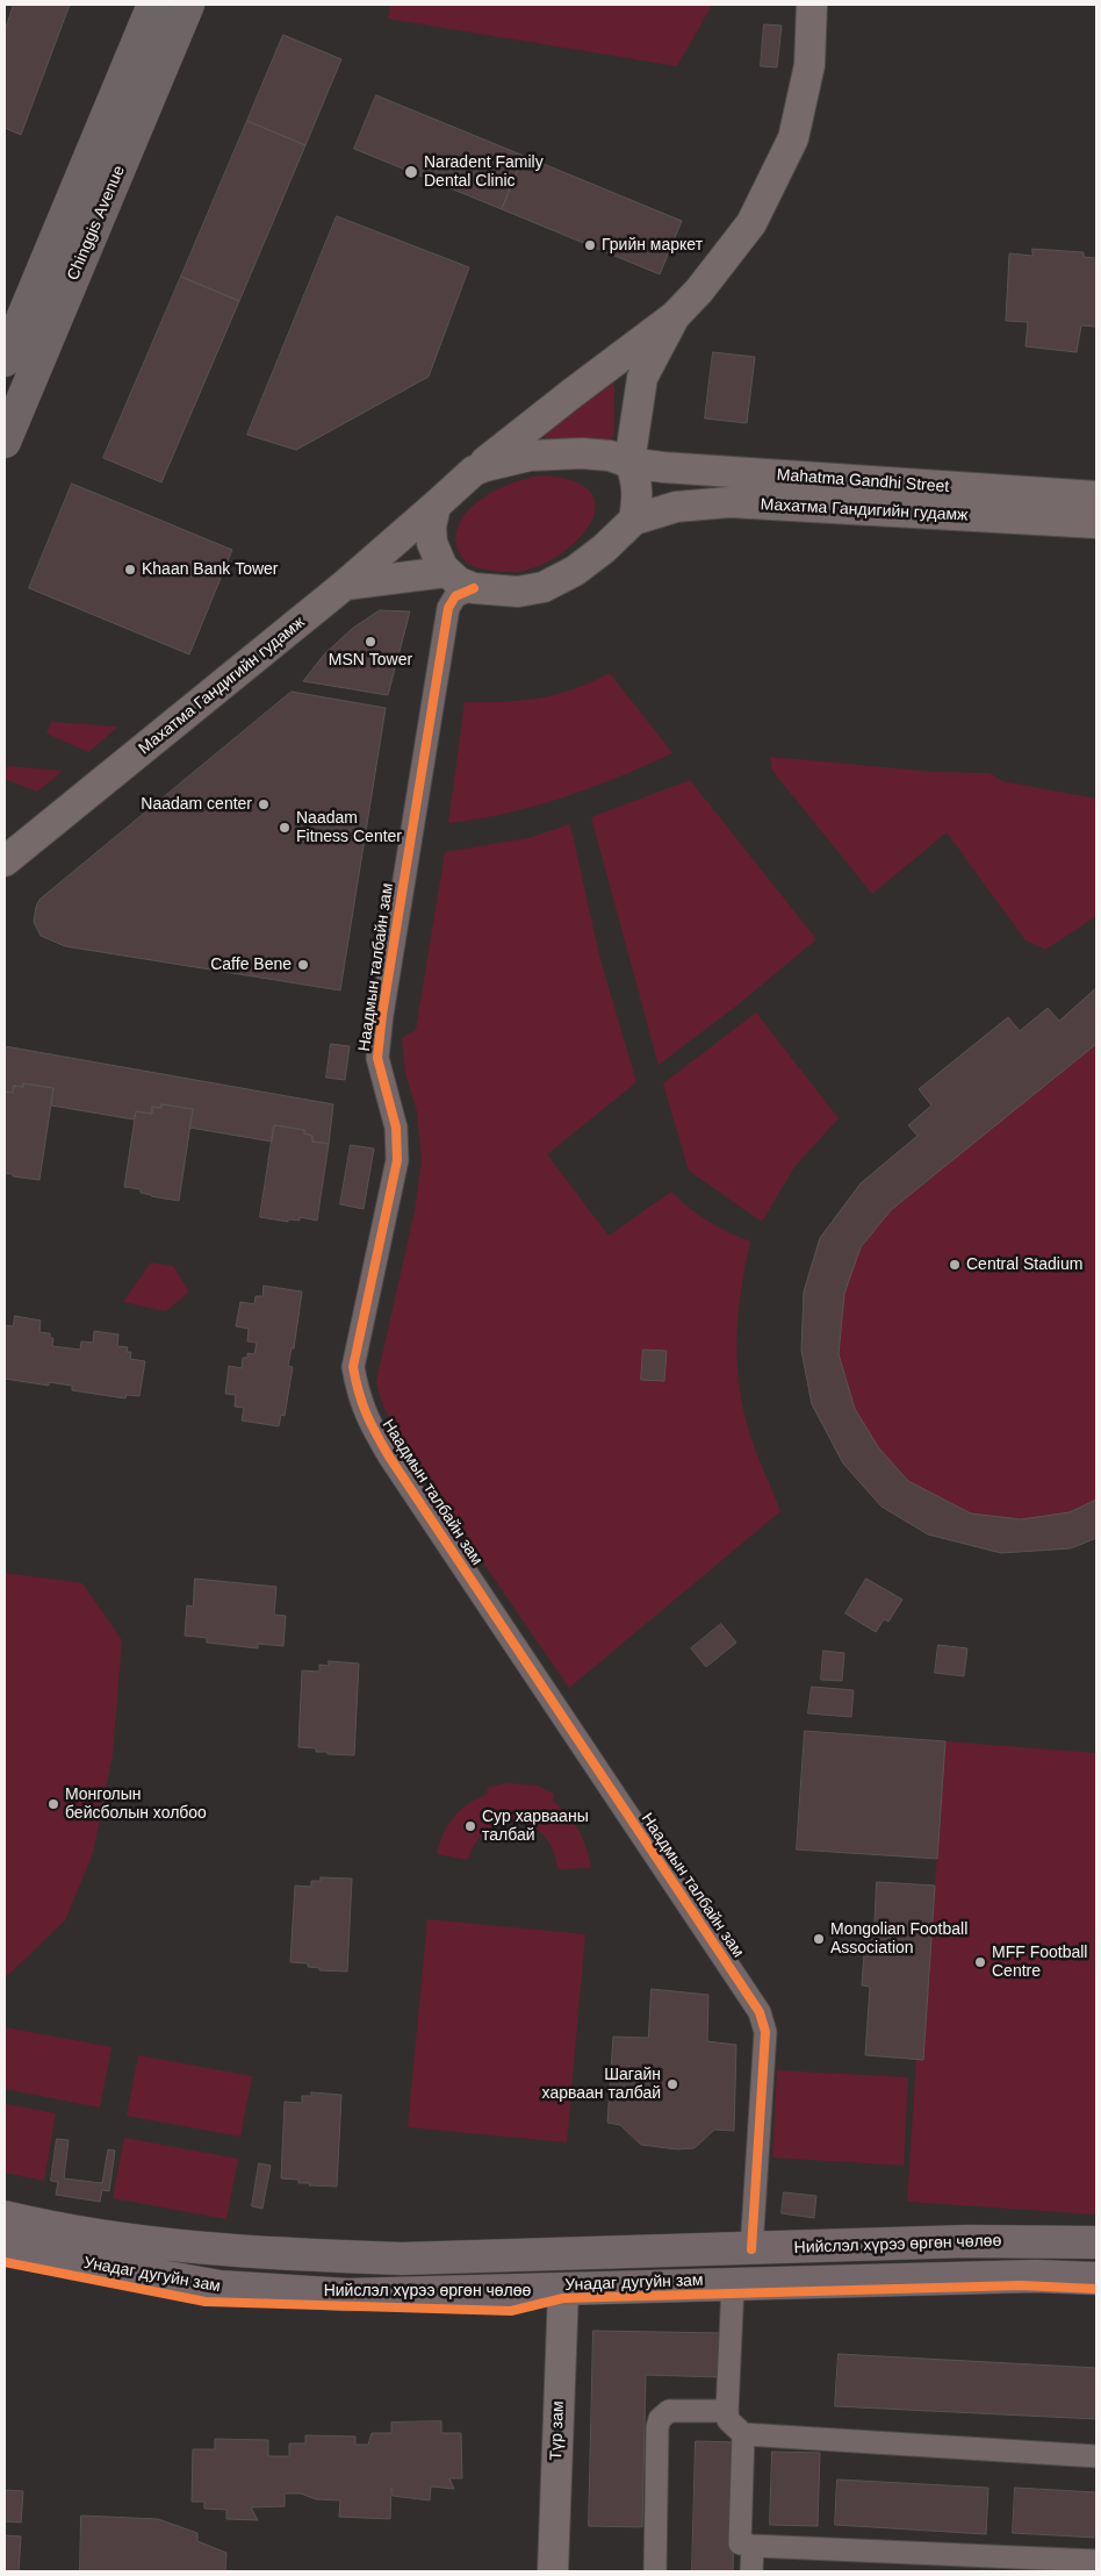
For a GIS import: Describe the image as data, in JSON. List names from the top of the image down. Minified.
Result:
{"streets":{"highway":["Chinggis Avenue"],"main road":["Mahatma Gandhi Street","Махатма Гандигийн гудамж","Нийслэл хүрээ өргөн чөлөө","Түр зам"],"street":["Наадмын талбайн зам"],"cycle path":["Унадаг дугуйн зам"]},"crossings":[["Mahatma Gandhi Street","Махатма Гандигийн гудамж"],["Mahatma Gandhi Street","Наадмын талбайн зам"],["Махатма Гандигийн гудамж","Наадмын талбайн зам"],["Наадмын талбайн зам","Нийслэл хүрээ өргөн чөлөө"],["Нийслэл хүрээ өргөн чөлөө","Түр зам"]],"places":["Naradent Family Dental Clinic","Грийн маркет","Khaan Bank Tower","MSN Tower","Naadam center","Naadam Fitness Center","Caffe Bene","Central Stadium","Монголын бейсболын холбоо","Сур харвааны талбай","Mongolian Football Association","MFF Football Centre","Шагайн харваан талбай"]}
